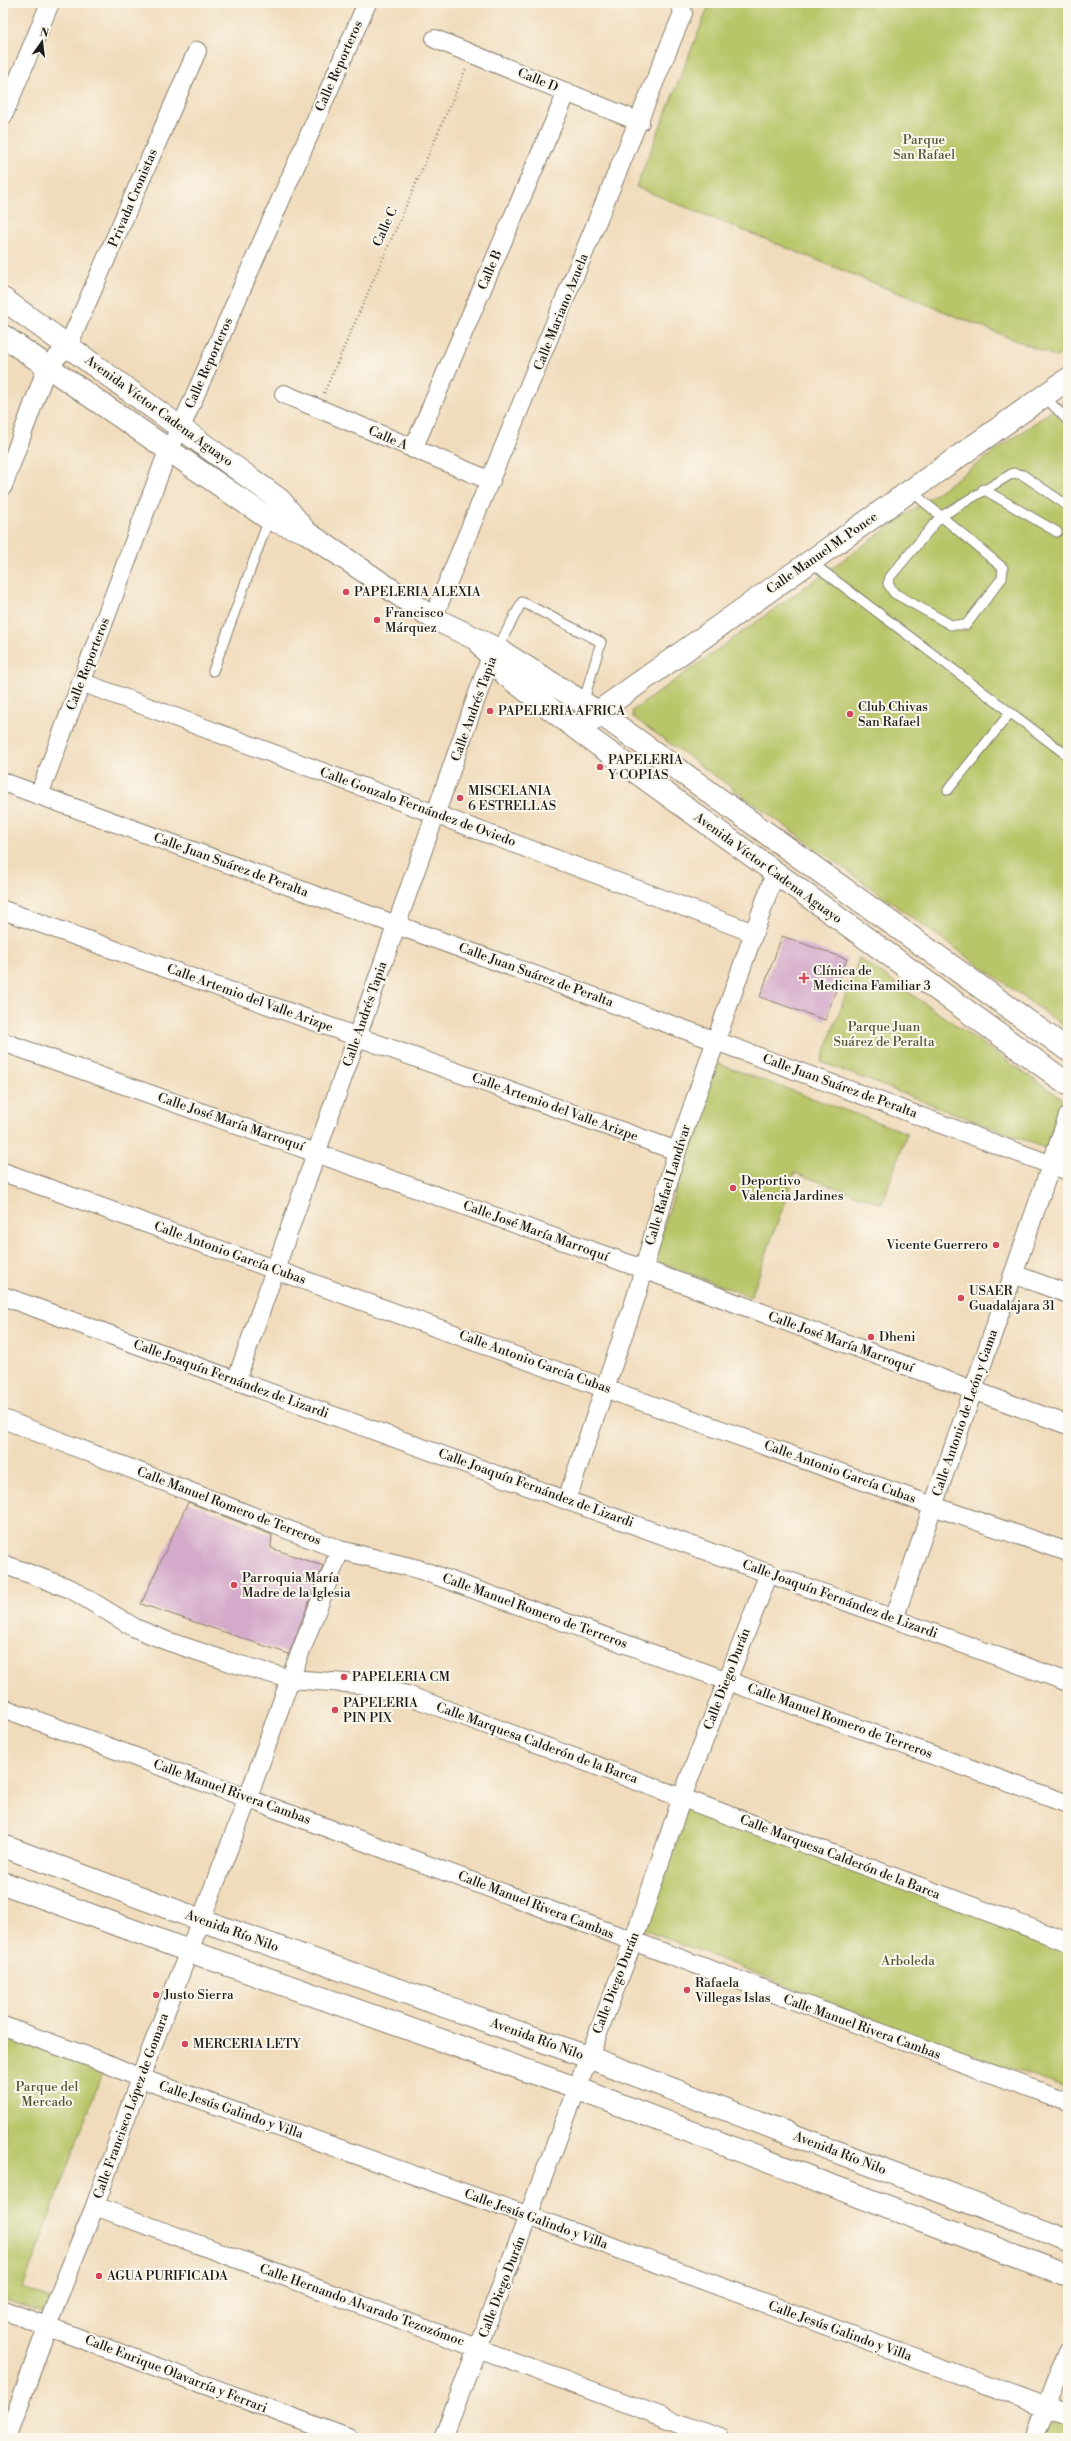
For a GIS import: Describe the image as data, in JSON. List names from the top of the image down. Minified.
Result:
{"streets":{"street":["Calle Reporteros","Calle D","Privada Cronistas","Calle B","Calle Mariano Azuela","Avenida Víctor Cadena Aguayo","Calle A","Calle Manuel M. Ponce","Calle Andrés Tapia","Calle Gonzalo Fernández de Oviedo","Calle Juan Suárez de Peralta","Calle Artemio del Valle Arizpe","Calle José María Marroquí","Calle Rafael Landívar","Calle Antonio García Cubas","Calle Joaquín Fernández de Lizardi","Calle Antonio de León y Gama","Calle Manuel Romero de Terreros","Calle Diego Durán","Calle Marquesa Calderón de la Barca","Calle Manuel Rivera Cambas","Avenida Río Nilo","Calle Francisco López de Gomara","Calle Jesús Galindo y Villa","Calle Hernando Alvarado Tezozómoc","Calle Enrique Olavarría y Ferrari"],"path":["Calle C"]},"crossings":[["Calle Reporteros","Avenida Víctor Cadena Aguayo"],["Calle Reporteros","Calle Gonzalo Fernández de Oviedo"],["Calle Reporteros","Calle Juan Suárez de Peralta"],["Calle D","Calle C"],["Calle D","Calle B"],["Calle D","Calle Mariano Azuela"],["Privada Cronistas","Avenida Víctor Cadena Aguayo"],["Calle C","Calle A"],["Calle B","Calle A"],["Calle Mariano Azuela","Avenida Víctor Cadena Aguayo"],["Calle Mariano Azuela","Calle A"],["Avenida Víctor Cadena Aguayo","Calle Manuel M. Ponce"],["Avenida Víctor Cadena Aguayo","Calle Andrés Tapia"],["Avenida Víctor Cadena Aguayo","Calle Rafael Landívar"],["Calle Andrés Tapia","Calle Gonzalo Fernández de Oviedo"],["Calle Andrés Tapia","Calle Juan Suárez de Peralta"],["Calle Andrés Tapia","Calle Artemio del Valle Arizpe"],["Calle Andrés Tapia","Calle José María Marroquí"],["Calle Andrés Tapia","Calle Antonio García Cubas"],["Calle Andrés Tapia","Calle Joaquín Fernández de Lizardi"],["Calle Gonzalo Fernández de Oviedo","Calle Rafael Landívar"],["Calle Juan Suárez de Peralta","Calle Rafael Landívar"],["Calle Juan Suárez de Peralta","Calle Antonio de León y Gama"],["Calle Artemio del Valle Arizpe","Calle Rafael Landívar"],["Calle José María Marroquí","Calle Rafael Landívar"],["Calle José María Marroquí","Calle Antonio de León y Gama"],["Calle Rafael Landívar","Calle Antonio García Cubas"],["Calle Rafael Landívar","Calle Joaquín Fernández de Lizardi"],["Calle Antonio García Cubas","Calle Antonio de León y Gama"],["Calle Joaquín Fernández de Lizardi","Calle Antonio de León y Gama"],["Calle Joaquín Fernández de Lizardi","Calle Diego Durán"],["Calle Manuel Romero de Terreros","Calle Diego Durán"],["Calle Manuel Romero de Terreros","Calle Francisco López de Gomara"],["Calle Diego Durán","Calle Marquesa Calderón de la Barca"],["Calle Diego Durán","Calle Manuel Rivera Cambas"],["Calle Diego Durán","Avenida Río Nilo"],["Calle Diego Durán","Calle Jesús Galindo y Villa"],["Calle Diego Durán","Calle Hernando Alvarado Tezozómoc"],["Calle Marquesa Calderón de la Barca","Calle Francisco López de Gomara"],["Calle Manuel Rivera Cambas","Calle Francisco López de Gomara"],["Avenida Río Nilo","Calle Francisco López de Gomara"],["Calle Francisco López de Gomara","Calle Jesús Galindo y Villa"],["Calle Francisco López de Gomara","Calle Hernando Alvarado Tezozómoc"],["Calle Francisco López de Gomara","Calle Enrique Olavarría y Ferrari"]],"parks":["Parque San Rafael","Parque Juan Suárez de Peralta","Arboleda","Parque del Mercado"],"places":{"other":["PAPELERIA ALEXIA","Francisco Márquez","PAPELERIA AFRICA","Club Chivas San Rafael","PAPELERIA Y COPIAS","MISCELANIA 6 ESTRELLAS","Deportivo Valencia Jardines","Vicente Guerrero","USAER Guadalajara 31","Dheni","Parroquia María Madre de la Iglesia","PAPELERIA CM","PAPELERIA PIN PIX","Rafaela Villegas Islas","Justo Sierra","MERCERIA LETY","AGUA PURIFICADA"],"health":["Clínica de Medicina Familiar 3"]},"north":"top"}
